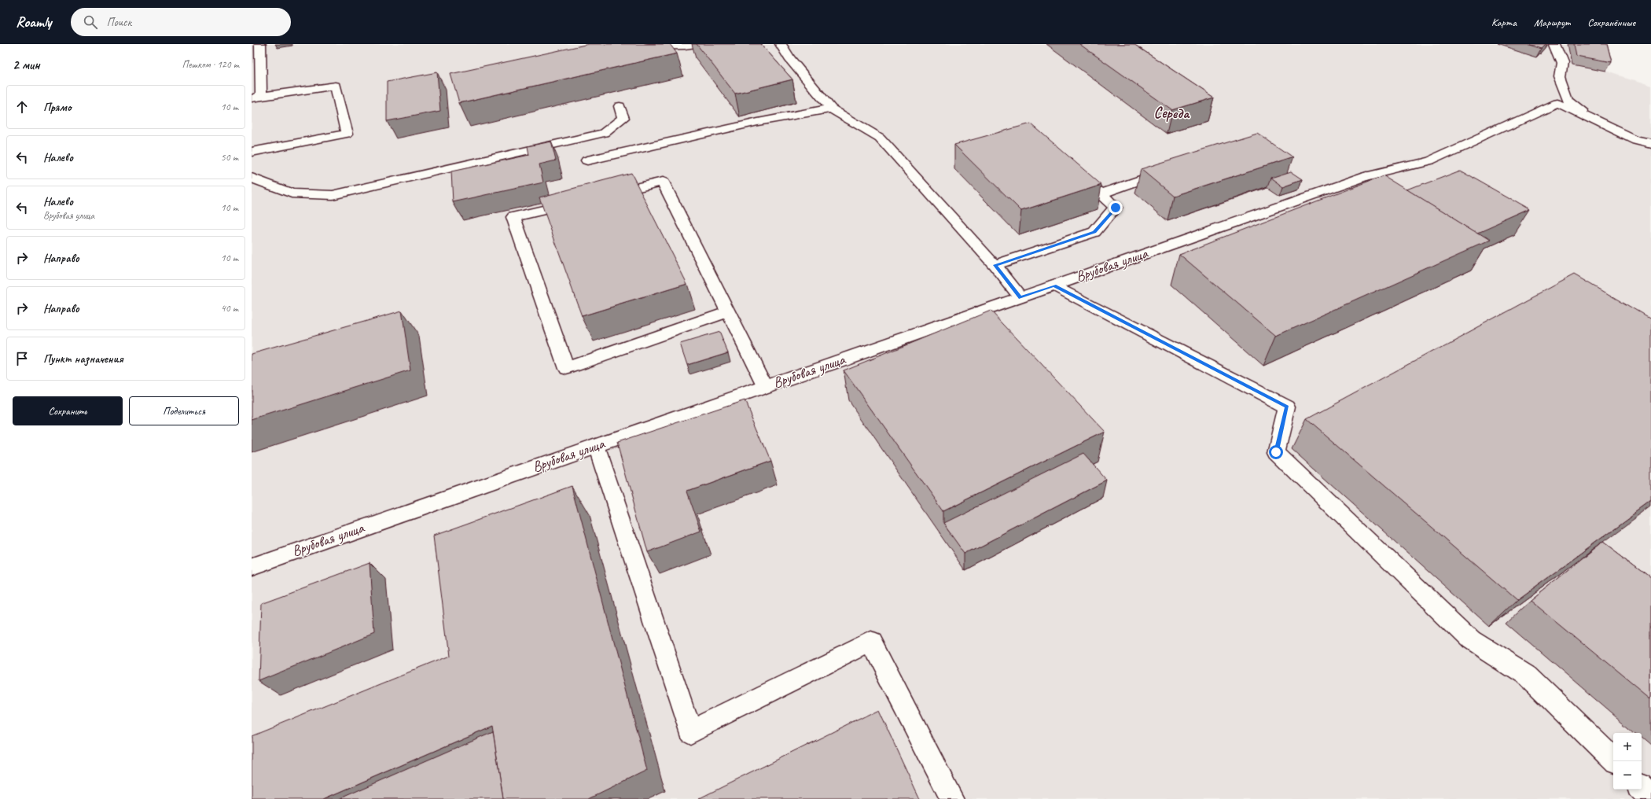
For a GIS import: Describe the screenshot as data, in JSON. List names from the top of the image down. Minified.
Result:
{"streets":{"street":["Врубовая улица"]},"districts":["Середа"],"page":{"header":"Roamly","search":"Поиск","nav":["Карта","Маршрут","Сохранённые"],"heading":["2 мин","Пешком · 120 m"],"list":[["Прямо","10 m"],["Налево","50 m"],["Налево","Врубовая улица","10 m"],["Направо","10 m"],["Направо","40 m"],"Пункт назначения"],"buttons":["Сохранить","Поделиться"],"map_buttons":["+","−"]}}
